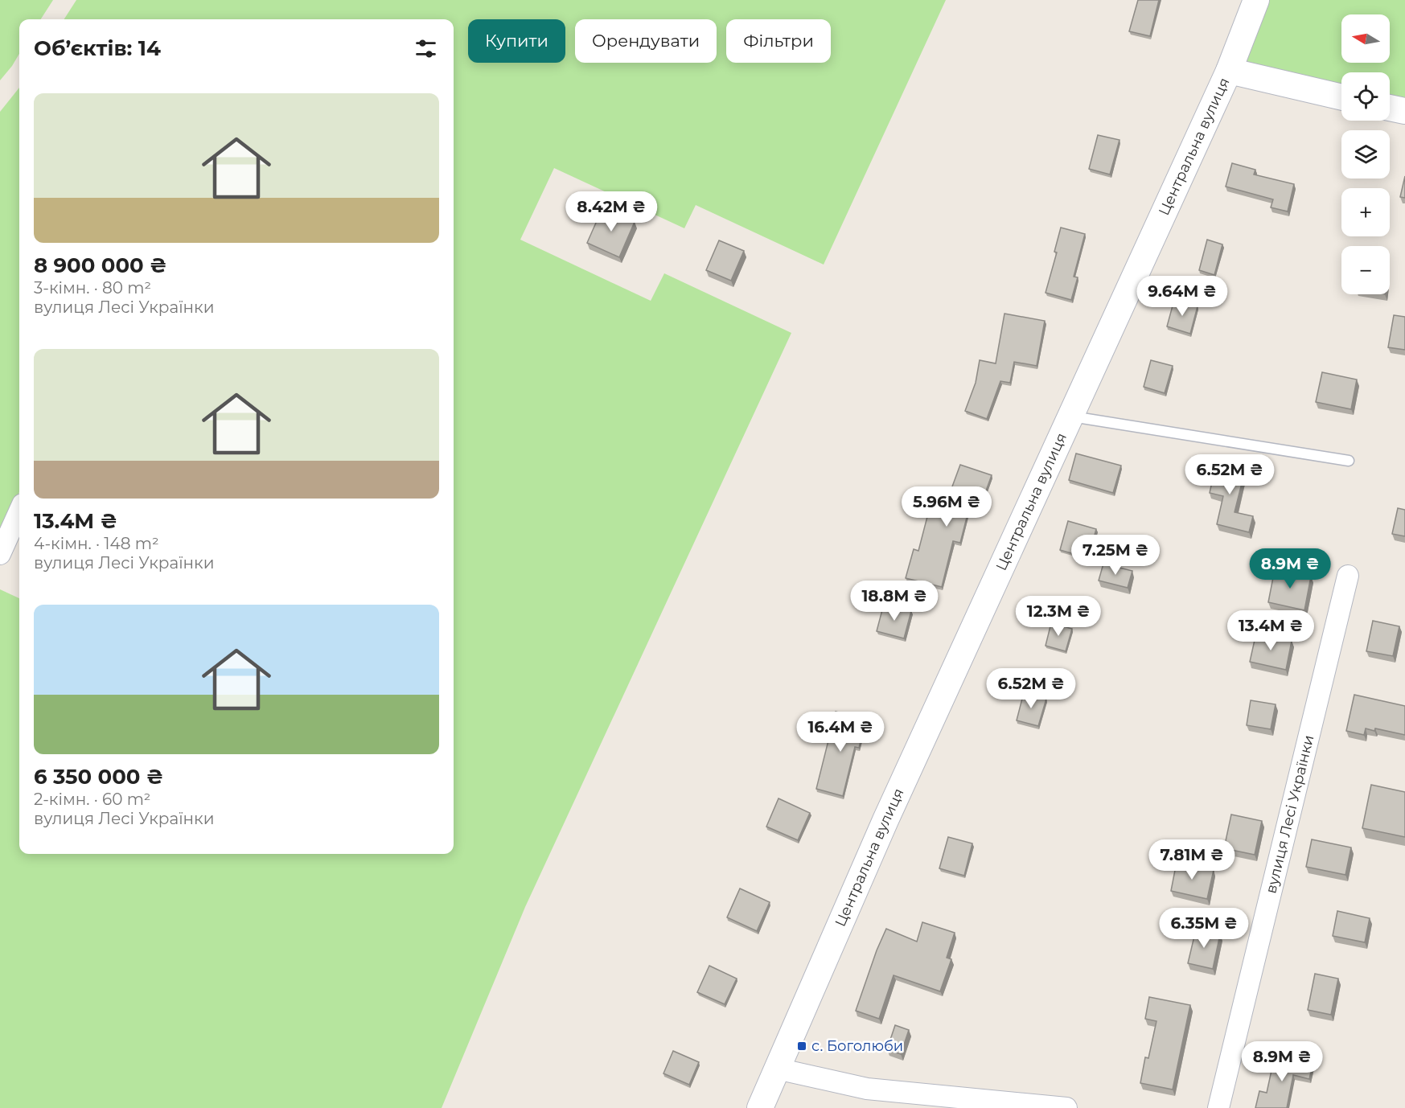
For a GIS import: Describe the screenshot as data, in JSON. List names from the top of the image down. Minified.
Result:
{"streets":{"street":["Центральна вулиця","вулиця Лесі Українки"]},"places":{"transit":["с. Боголюби"]},"north":"left","page":{"map_buttons":["+","−"],"chip":["Купити","Орендувати","Фільтри"],"heading":"Об’єктів: 14","list":[{"name":"8 900 000 ₴","note":"3-кімн. · 80 m² · вулиця Лесі Українки"},{"name":"13.4M ₴","note":"4-кімн. · 148 m² · вулиця Лесі Українки"},{"name":"6 350 000 ₴","note":"2-кімн. · 60 m² · вулиця Лесі Українки"}],"price":["8.42M ₴","9.64M ₴","6.52M ₴","5.96M ₴","7.25M ₴","8.9M ₴","18.8M ₴","12.3M ₴","13.4M ₴","6.52M ₴","16.4M ₴","7.81M ₴","6.35M ₴","8.9M ₴"]}}
